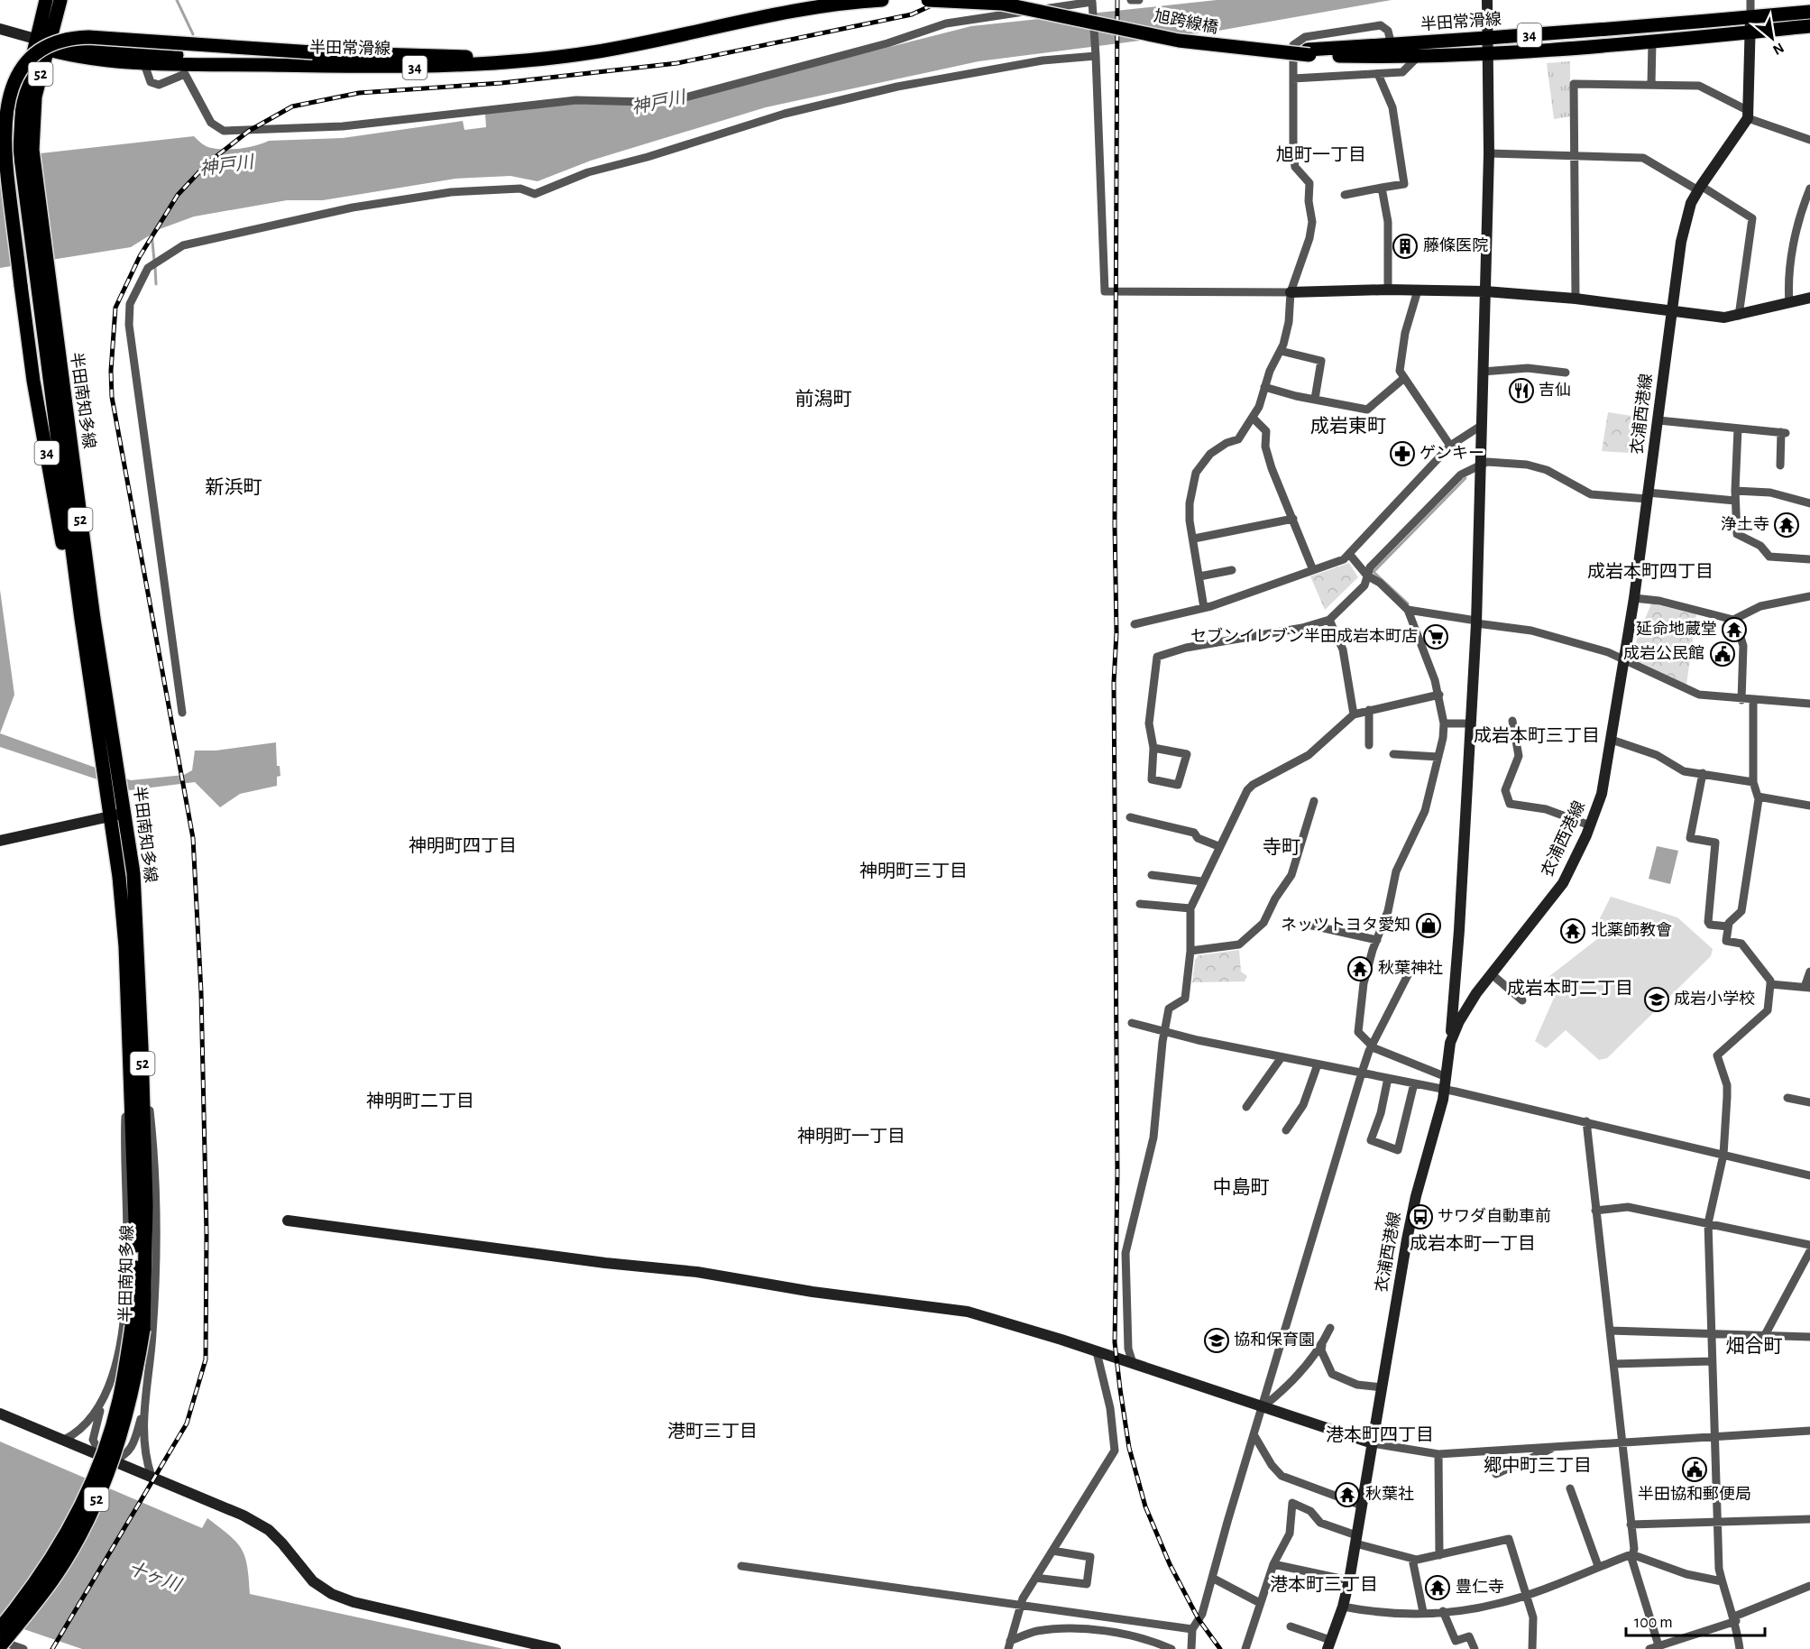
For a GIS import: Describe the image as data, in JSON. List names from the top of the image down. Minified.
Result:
{"streets":{"main road":["旭跨線橋","半田常滑線","34","52","半田南知多線"],"street":["衣浦西港線"]},"crossings":[["旭跨線橋","半田常滑線"],["半田常滑線","34"],["半田常滑線","半田南知多線"],["34","半田南知多線"]],"districts":["旭町一丁目","前潟町","成岩東町","新浜町","成岩本町四丁目","成岩本町三丁目","神明町四丁目","寺町","神明町三丁目","成岩本町二丁目","神明町二丁目","神明町一丁目","中島町","成岩本町一丁目","畑合町","港町三丁目","港本町四丁目","郷中町三丁目","港本町三丁目"],"water":["神戸川","十ヶ川"],"places":{"building":["藤條医院"],"restaurant":["吉仙"],"pharmacy":["ゲンキー"],"temple":["浄土寺","延命地蔵堂","北薬師教會","秋葉神社","秋葉社","豊仁寺"],"supermarket":["セブンイレブン半田成岩本町店"],"public building":["成岩公民館","半田協和郵便局"],"shop":["ネッツトヨタ愛知"],"school or university":["成岩小学校","協和保育園"],"bus stop":["サワダ自動車前"]},"scale_bar":"100 m","north":"bottom right"}
